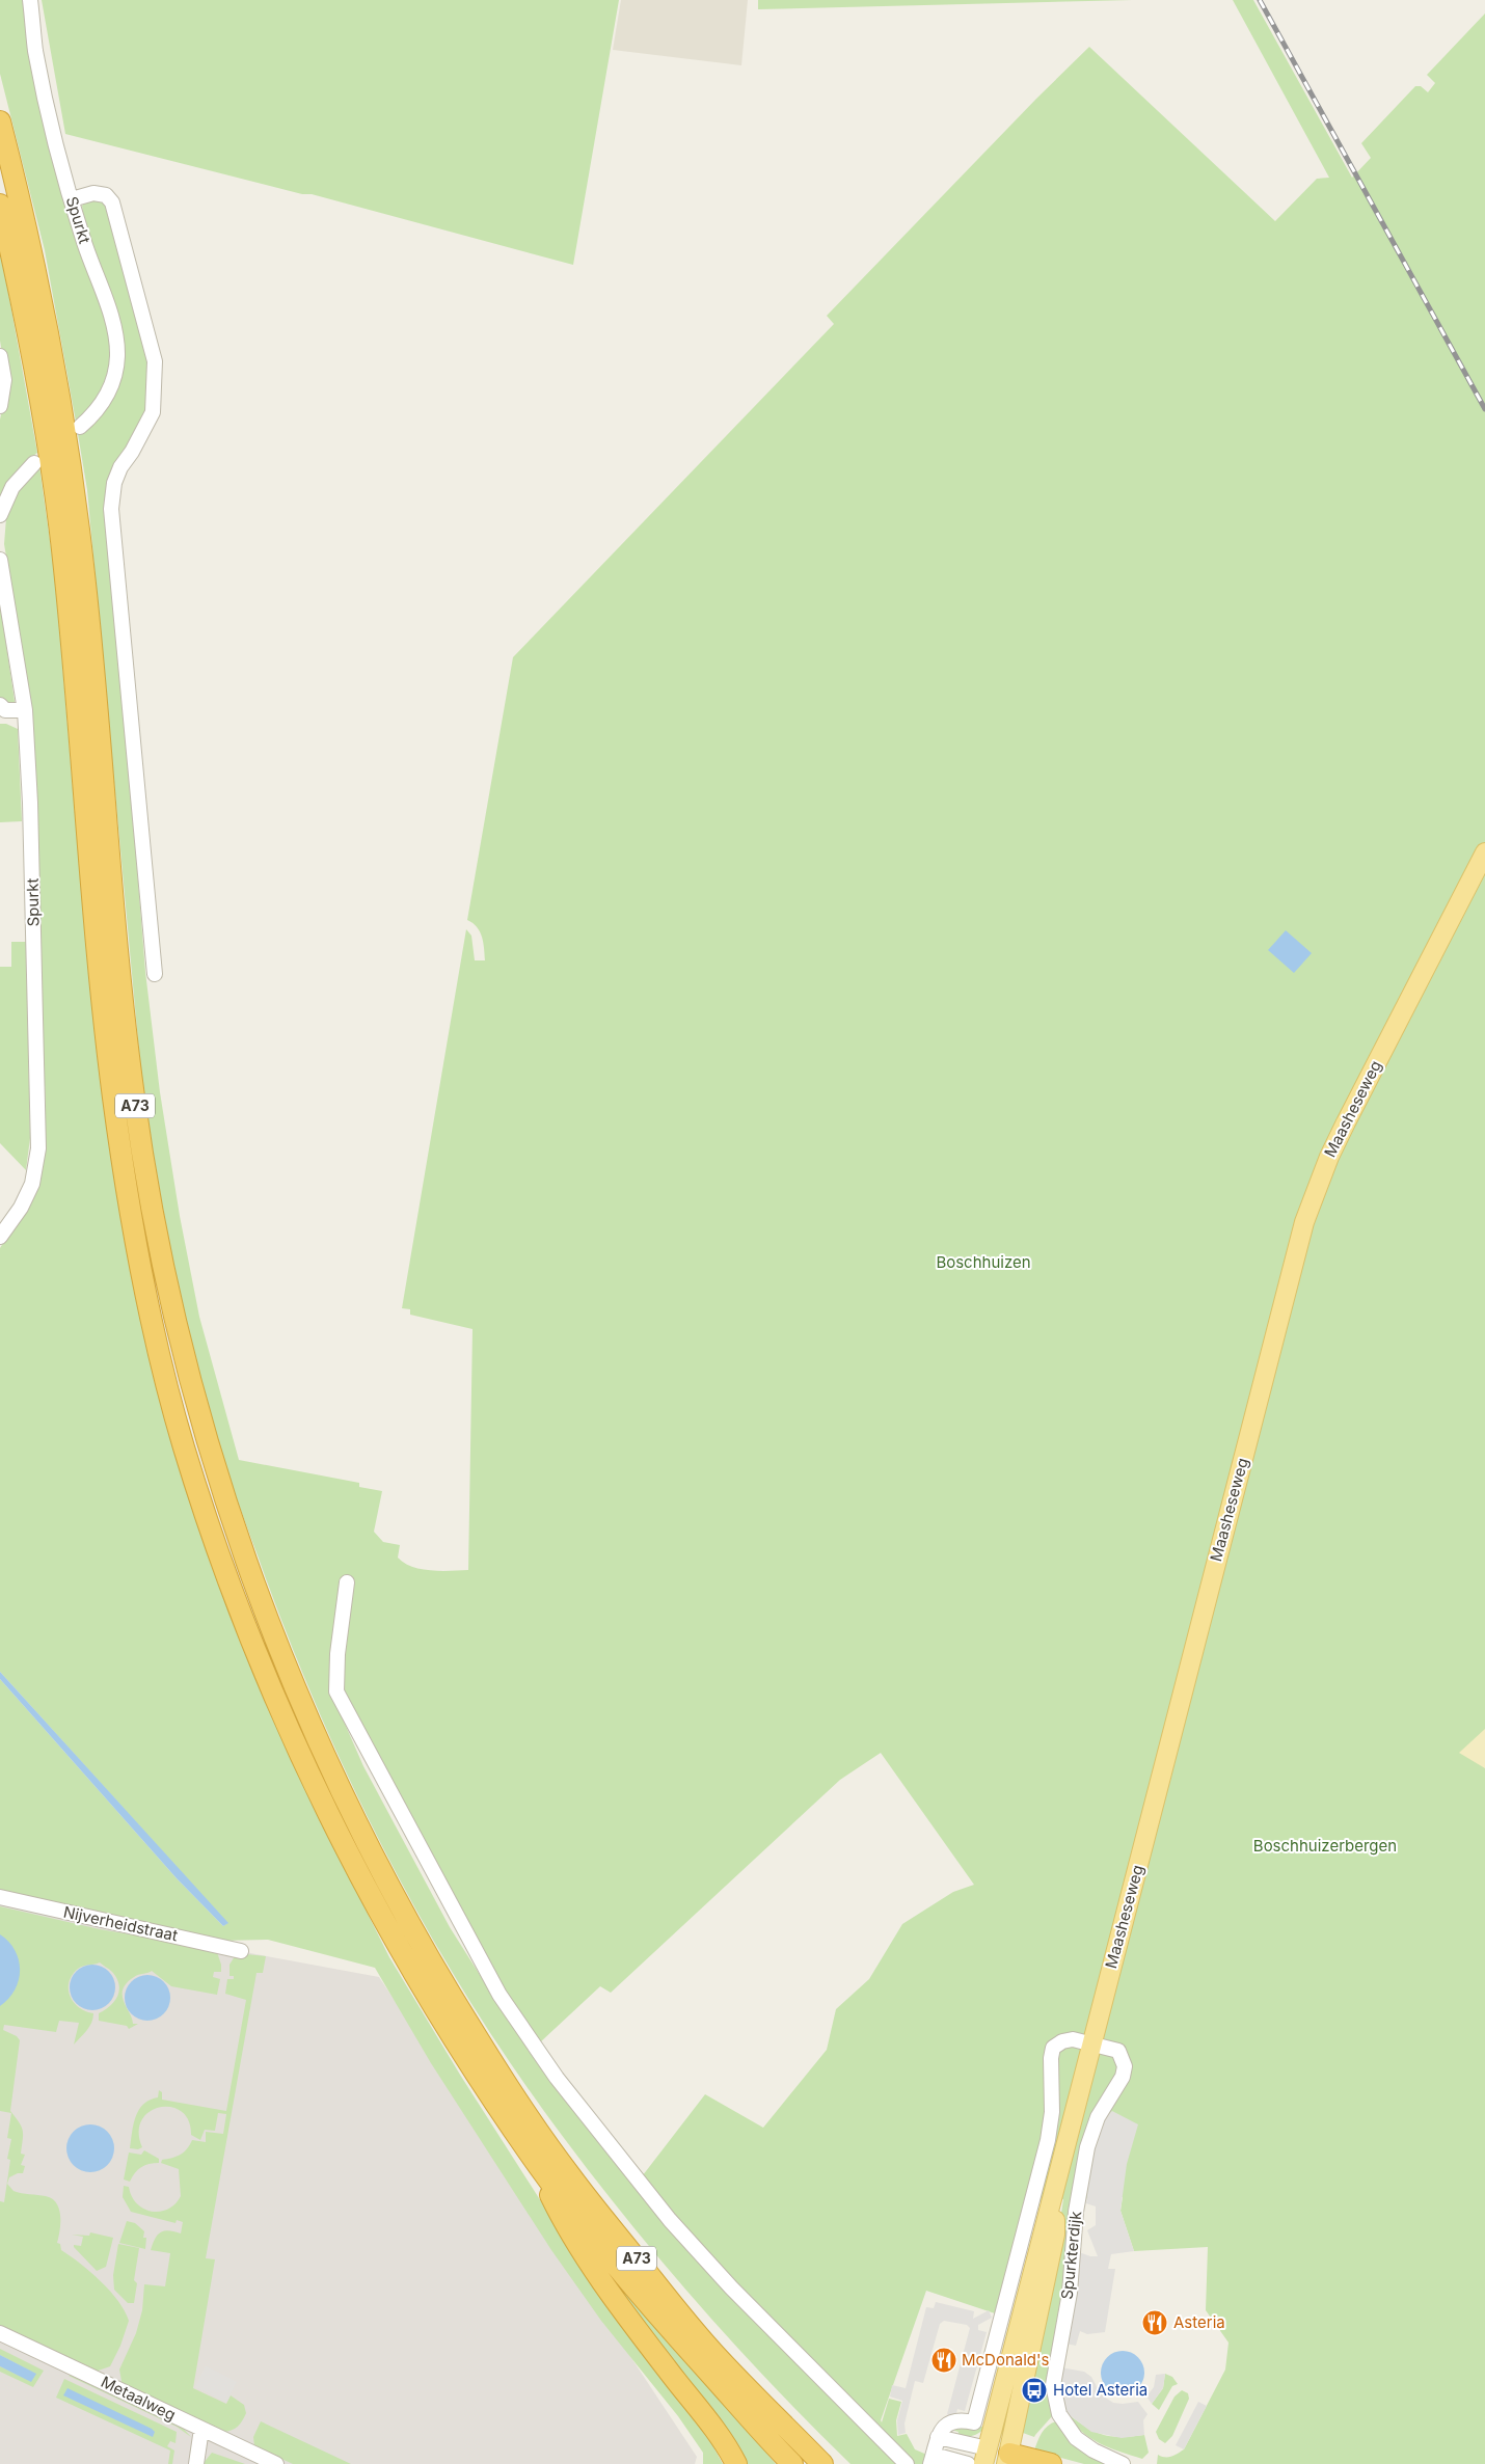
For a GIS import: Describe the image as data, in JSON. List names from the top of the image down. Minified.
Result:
{"streets":{"highway":["A73"],"main road":["Maasheseweg"],"street":["Spurkt","Nijverheidstraat","Spurkterdijk","Metaalweg"]},"crossings":[["Maasheseweg","Spurkterdijk"]],"parks":["Boschhuizen","Boschhuizerbergen"],"places":{"restaurant":["Asteria","McDonald's"],"bus stop":["Hotel Asteria"]}}
